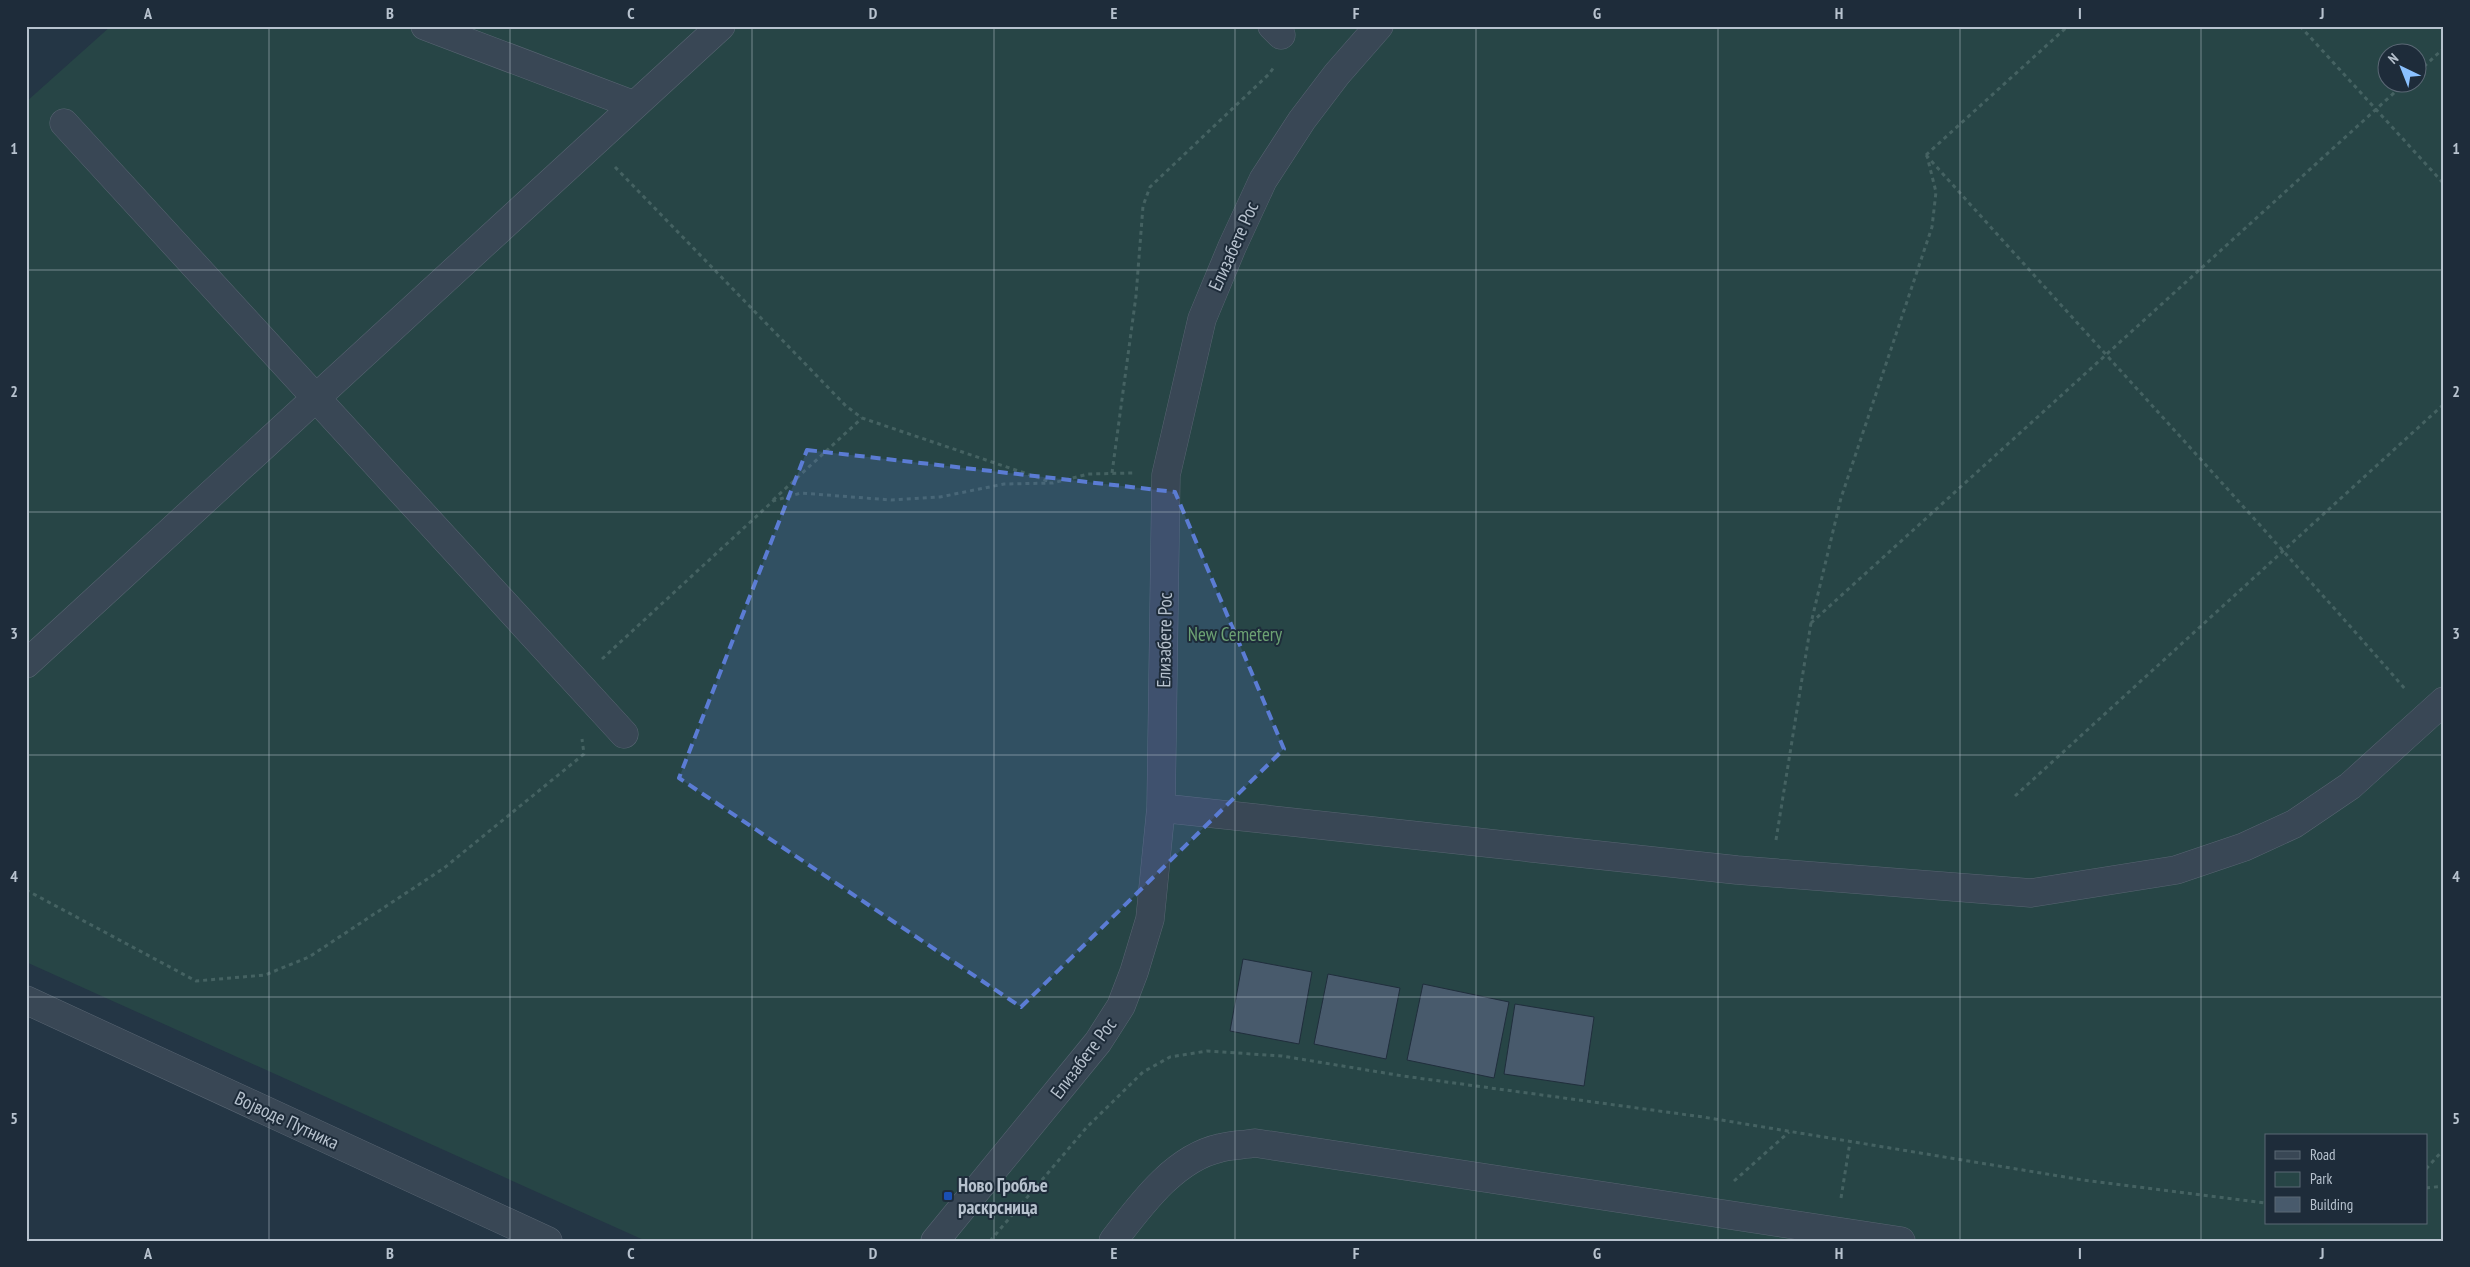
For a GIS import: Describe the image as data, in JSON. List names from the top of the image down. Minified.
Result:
{"streets":{"street":["Елизабете Рос","Војводе Путника"]},"parks":["New Cemetery"],"places":{"transit":["Ново Гробље раскрсница"]},"legend":["Road","Park","Building"],"north":"top left","grid":{"columns":["A","B","C","D","E","F","G","H","I","J"],"rows":["1","2","3","4","5"]}}
